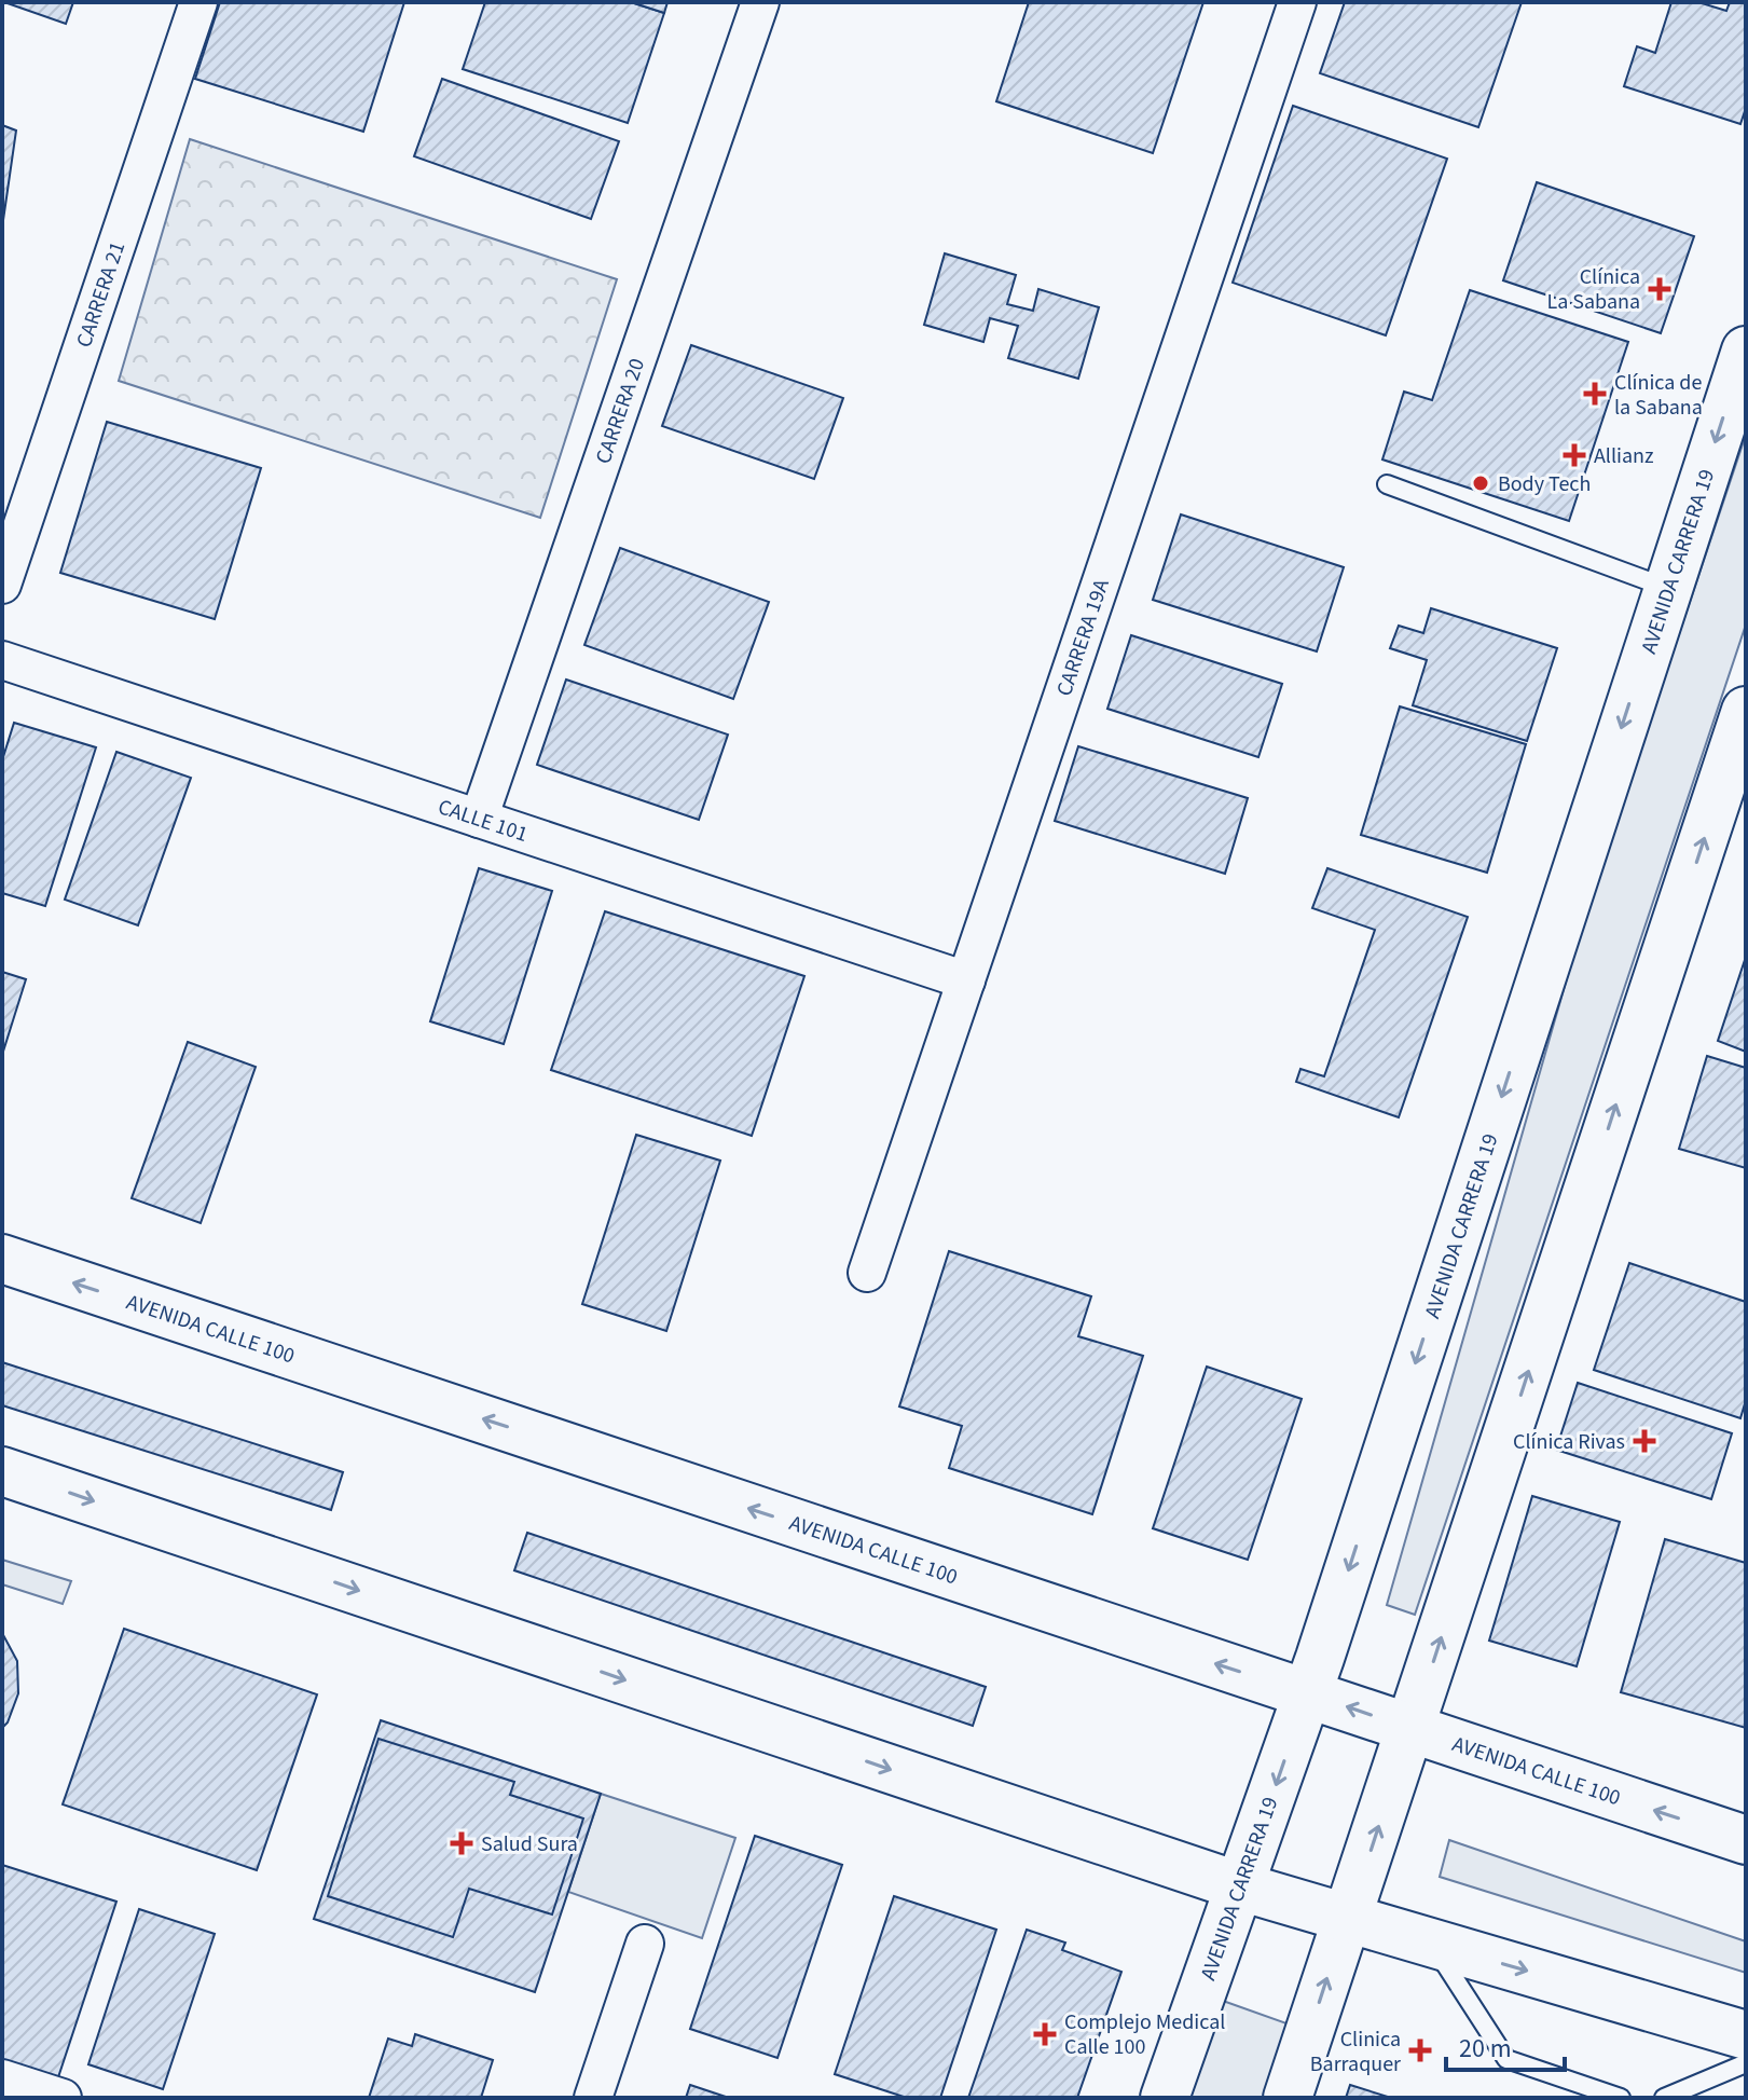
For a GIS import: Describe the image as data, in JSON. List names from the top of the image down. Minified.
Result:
{"streets":{"main road":["AVENIDA CARRERA 19","AVENIDA CALLE 100"],"street":["CARRERA 21","CARRERA 20","CARRERA 19A","CALLE 101"]},"crossings":[["CARRERA 20","CALLE 101"],["AVENIDA CARRERA 19","AVENIDA CALLE 100"],["CARRERA 19A","CALLE 101"]],"places":{"health":["Clínica La Sabana","Clínica de la Sabana","Allianz","Clínica Rivas","Salud Sura","Complejo Medical Calle 100","Clinica Barraquer"],"other":["Body Tech"]},"scale_bar":"20 m"}
